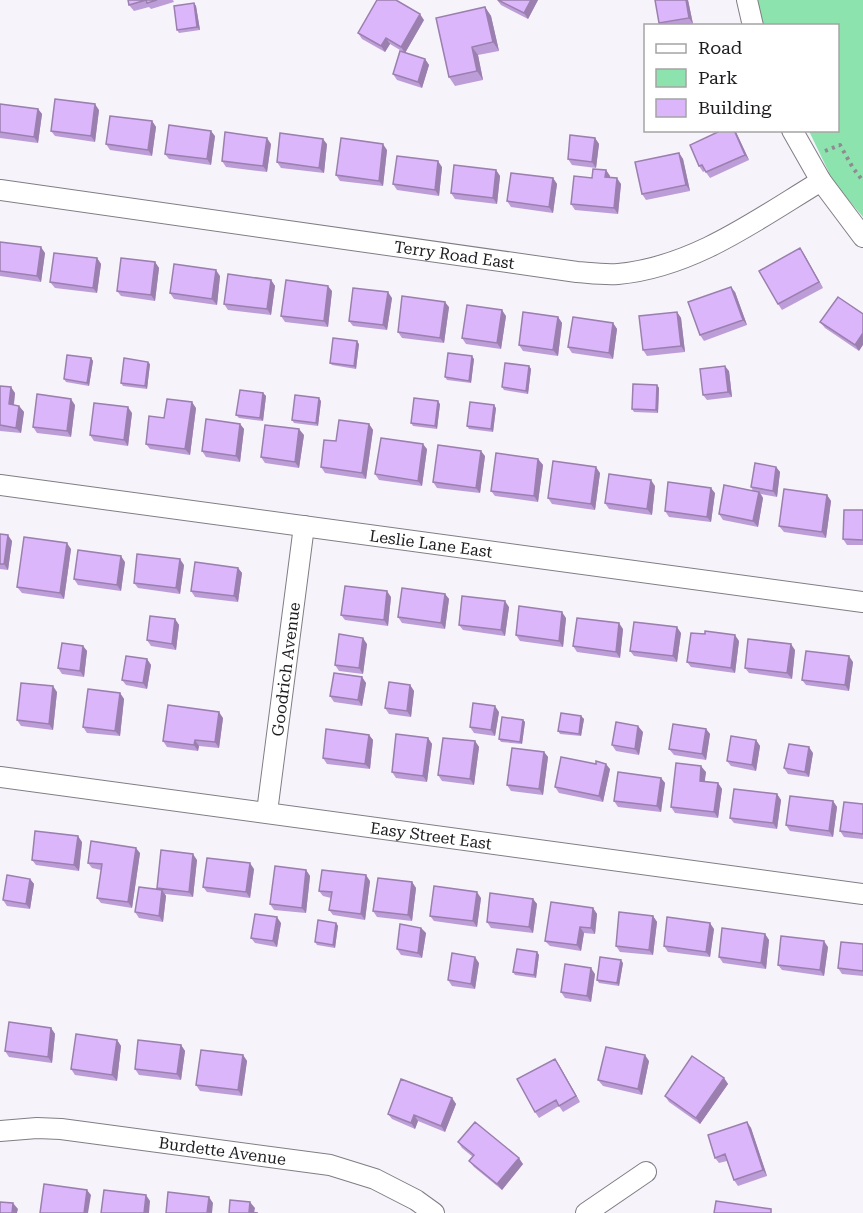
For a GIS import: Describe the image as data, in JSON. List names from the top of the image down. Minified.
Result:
{"streets":{"street":["Terry Road East","Leslie Lane East","Goodrich Avenue","Easy Street East","Burdette Avenue"]},"crossings":[["Leslie Lane East","Goodrich Avenue"],["Goodrich Avenue","Easy Street East"]],"legend":["Road","Park","Building"]}
